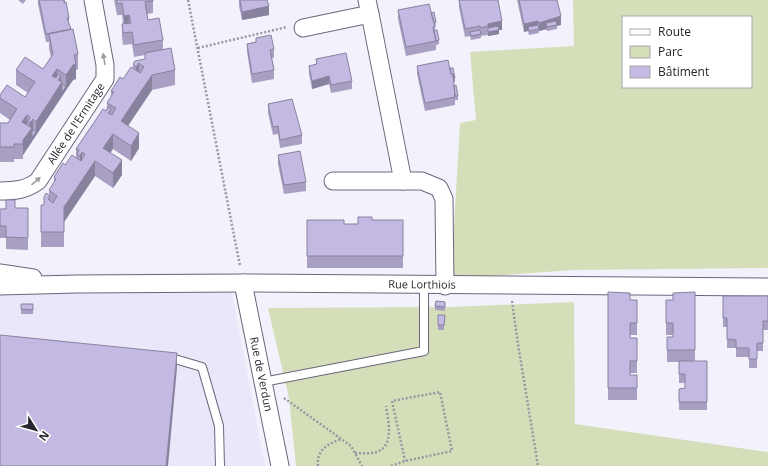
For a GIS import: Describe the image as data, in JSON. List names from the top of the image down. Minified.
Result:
{"streets":{"street":["Allée de l'Ermitage","Rue Lorthiois","Rue de Verdun"]},"crossings":[["Rue Lorthiois","Rue de Verdun"]],"one_way":["Allée de l'Ermitage"],"legend":["Route","Parc","Bâtiment"],"north":"bottom right"}
